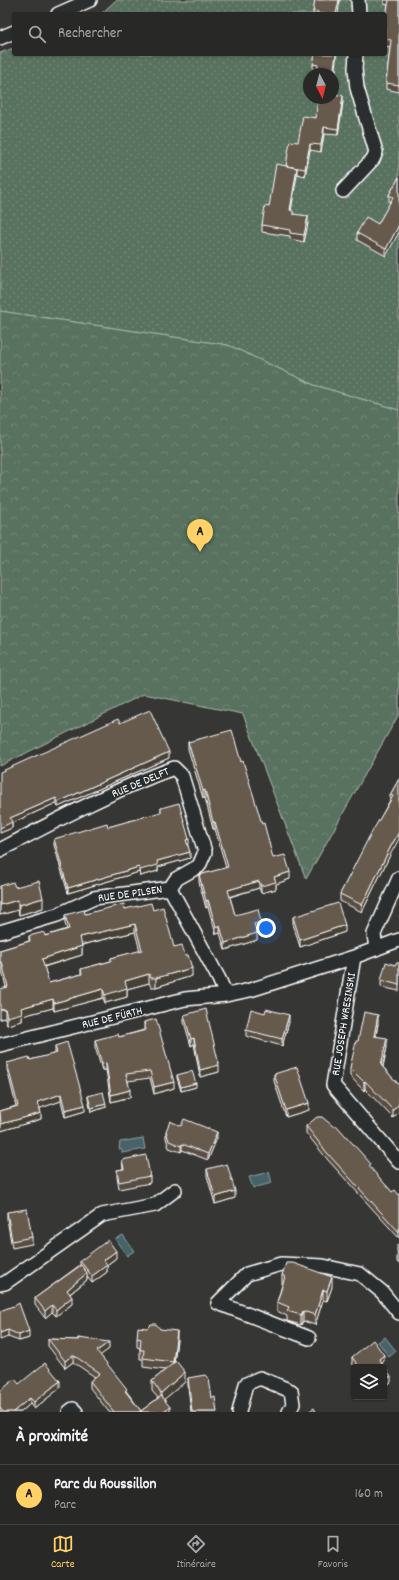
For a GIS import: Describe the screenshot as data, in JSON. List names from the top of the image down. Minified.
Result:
{"streets":{"street":["RUE DE DELFT","RUE DE PILSEN","RUE DE FÜRTH","RUE JOSEPH WRESINSKI"]},"crossings":[["RUE DE DELFT","RUE DE PILSEN"],["RUE DE PILSEN","RUE DE FÜRTH"],["RUE DE FÜRTH","RUE JOSEPH WRESINSKI"]],"north":"bottom","page":{"search":"Rechercher","pins":"A","heading":"À proximité","list":[{"mark":"A","name":"Parc du Roussillon","note":"Parc","value":"160 m"}],"nav":["Carte","Itinéraire","Favoris"]}}
